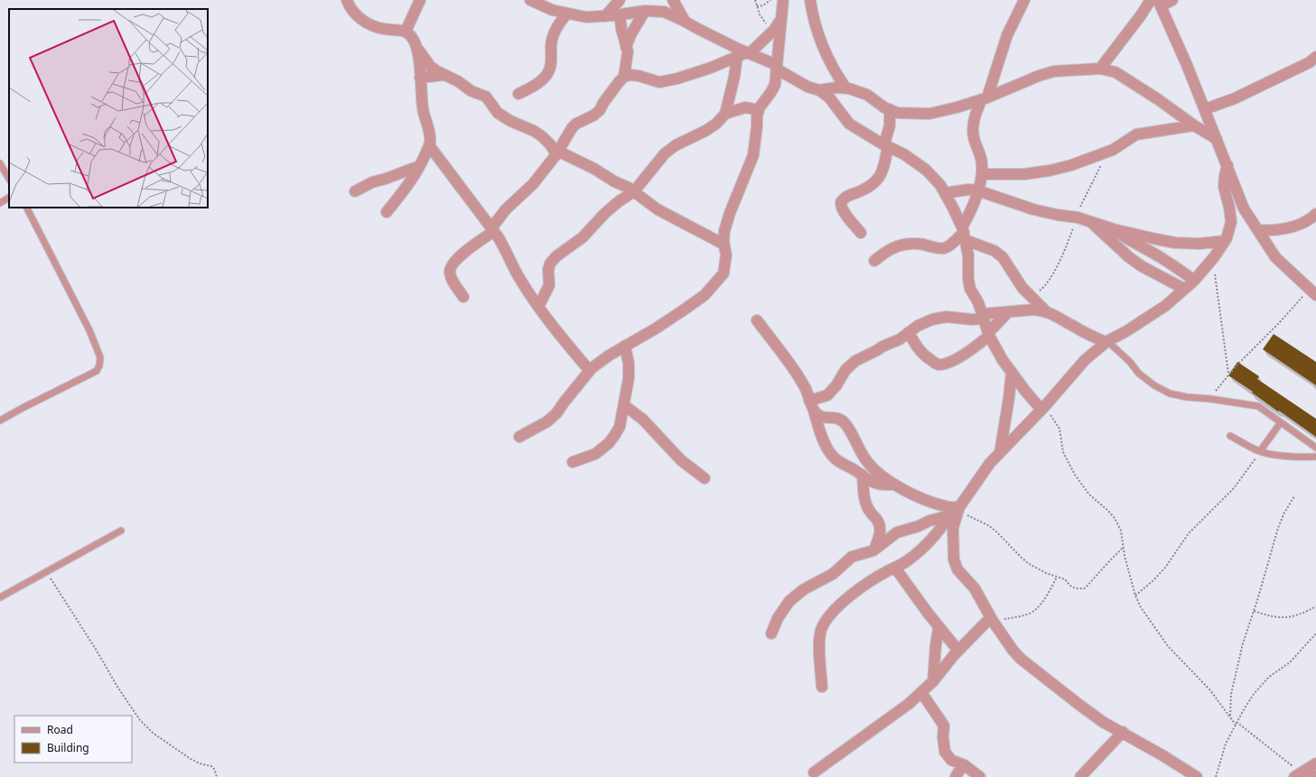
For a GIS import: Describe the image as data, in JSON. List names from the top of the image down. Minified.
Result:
{"legend":["Road","Building"]}
